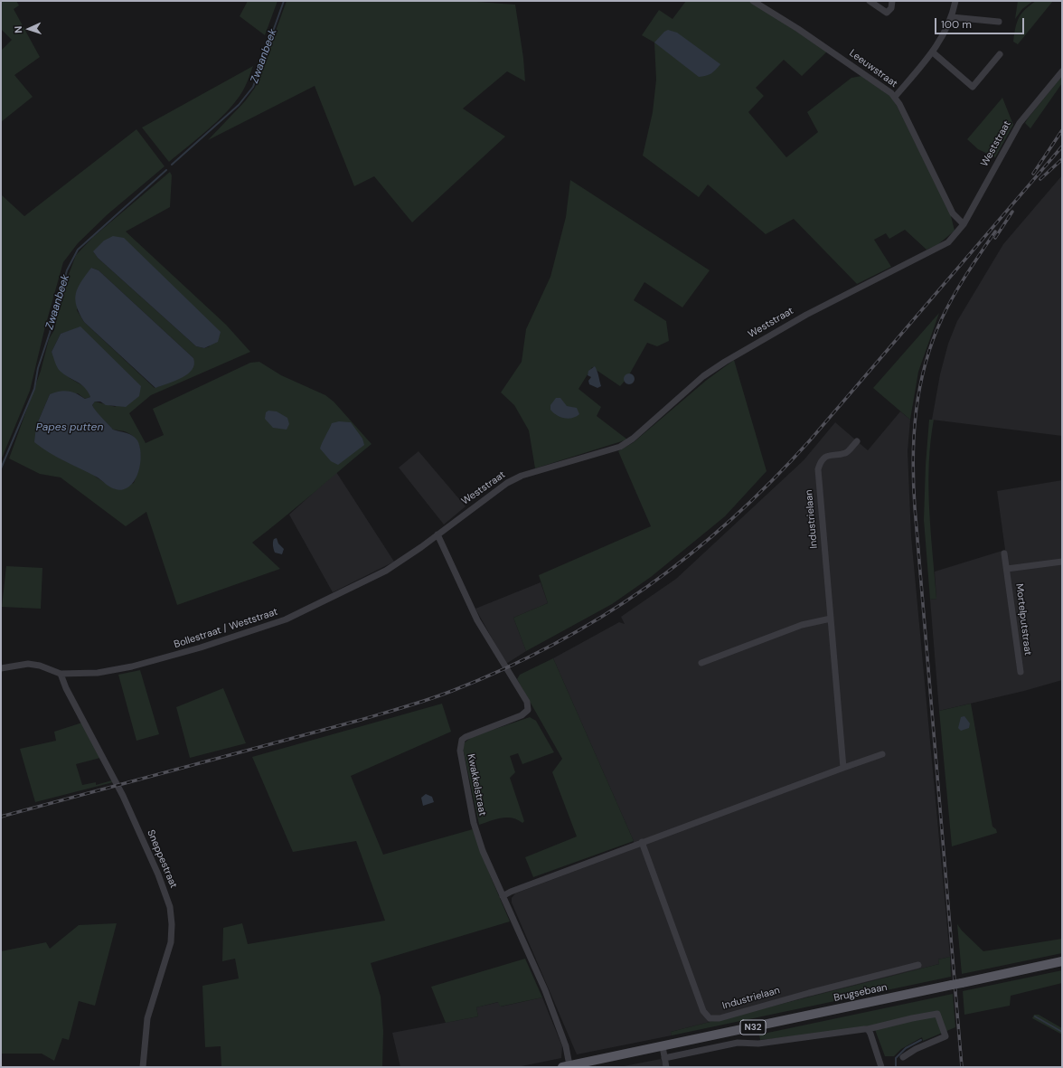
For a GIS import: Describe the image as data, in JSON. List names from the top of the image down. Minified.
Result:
{"streets":{"main road":["Brugsebaan","N32"],"street":["Leeuwstraat","Weststraat","Industrielaan","Mortelputstraat","Bollestraat / Weststraat","Kwakkelstraat","Sneppestraat"]},"crossings":[["Leeuwstraat","Weststraat"],["Weststraat","Bollestraat / Weststraat"],["Weststraat","Kwakkelstraat"],["Bollestraat / Weststraat","Kwakkelstraat"],["Bollestraat / Weststraat","Sneppestraat"],["Kwakkelstraat","Brugsebaan"]],"water":["Zwaanbeek","Papes putten"],"scale_bar":"100 m","north":"left"}
